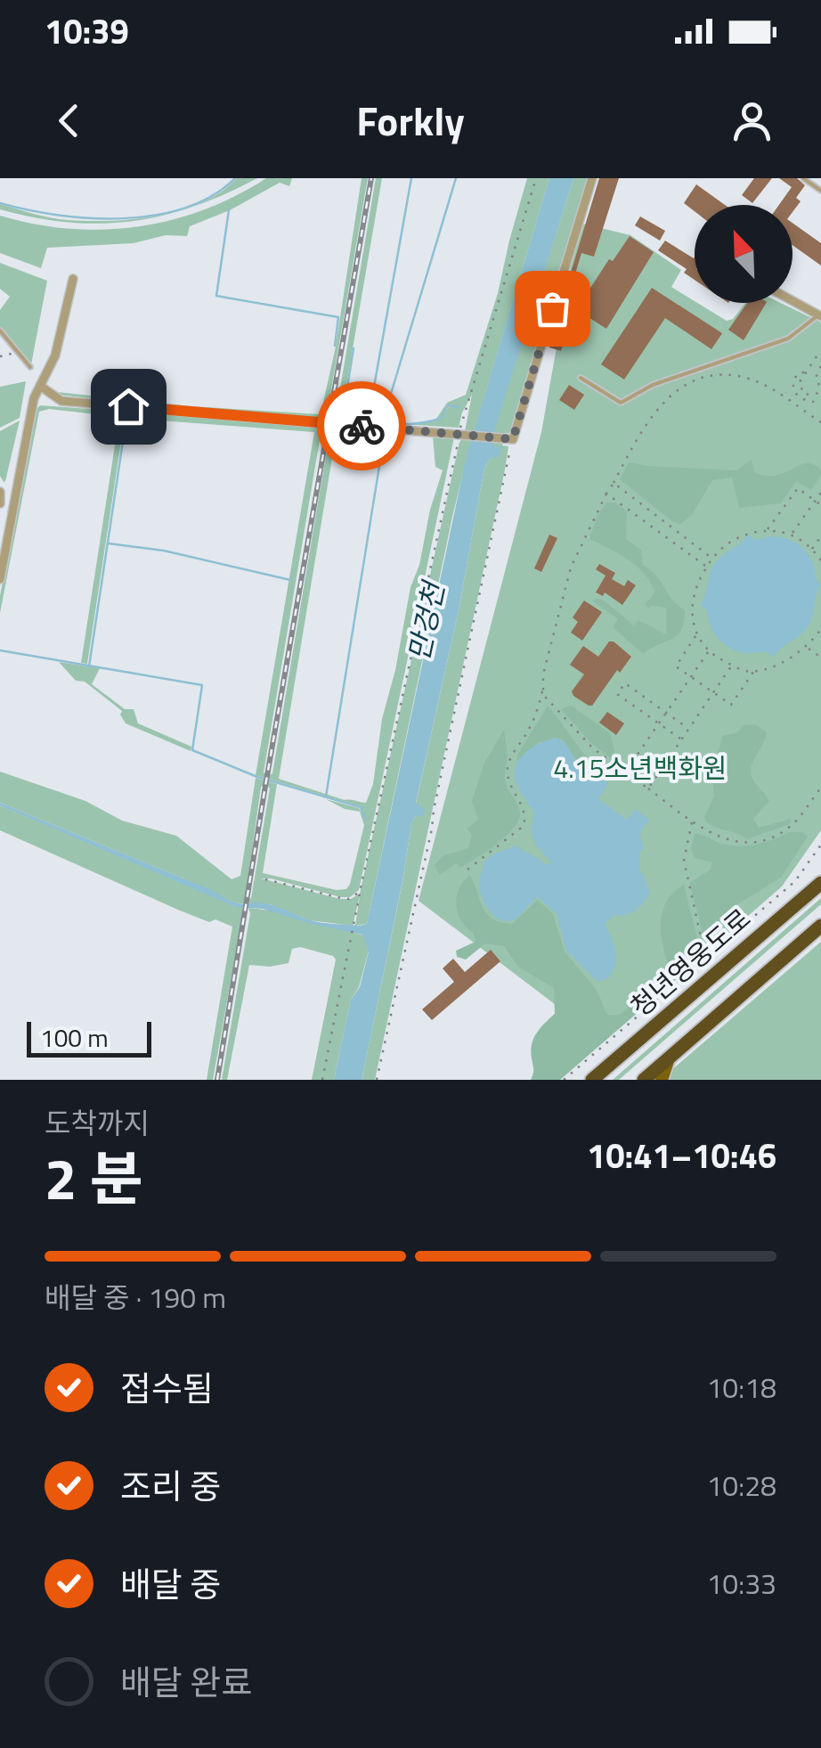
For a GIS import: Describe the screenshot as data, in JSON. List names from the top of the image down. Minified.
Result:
{"streets":{"highway":["청년영웅도로"]},"water":["만겅천"],"parks":["4.15소년백화원"],"scale_bar":"100 m","north":"top left","page":{"status":"10:39","header":"Forkly","scale":"100 m","heading":["2 분","도착까지","10:41–10:46"],"bar":"배달 중 · 190 m","list":[["접수됨","10:18"],["조리 중","10:28"],["배달 중","10:33"],"배달 완료"]}}
